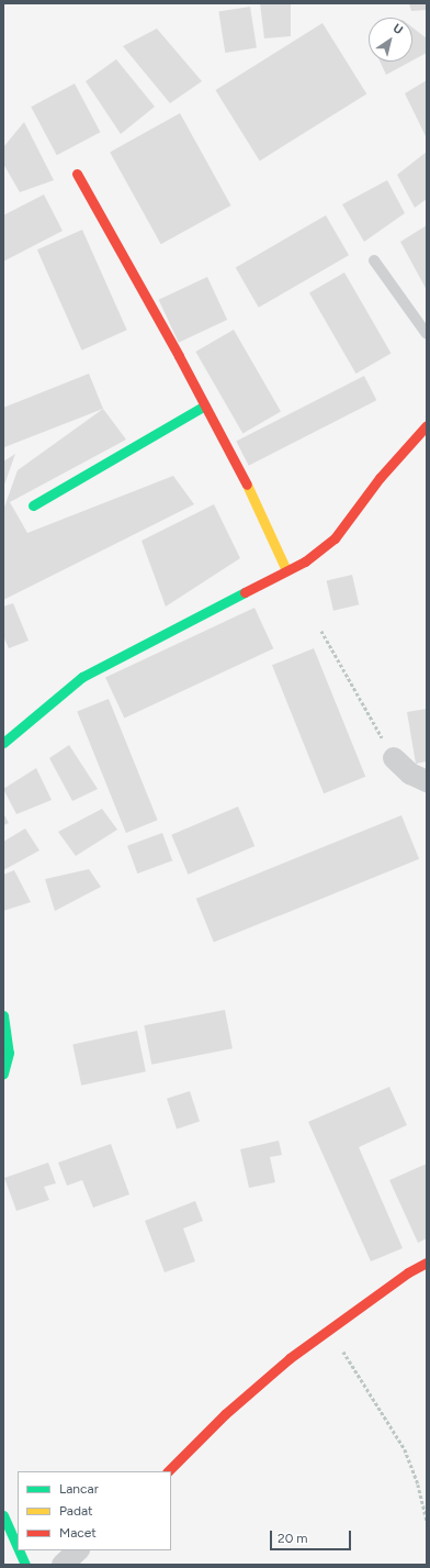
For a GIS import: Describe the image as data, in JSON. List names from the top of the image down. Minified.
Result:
{"legend":["Lancar","Padat","Macet"],"scale_bar":"20 m","north":"top right"}
